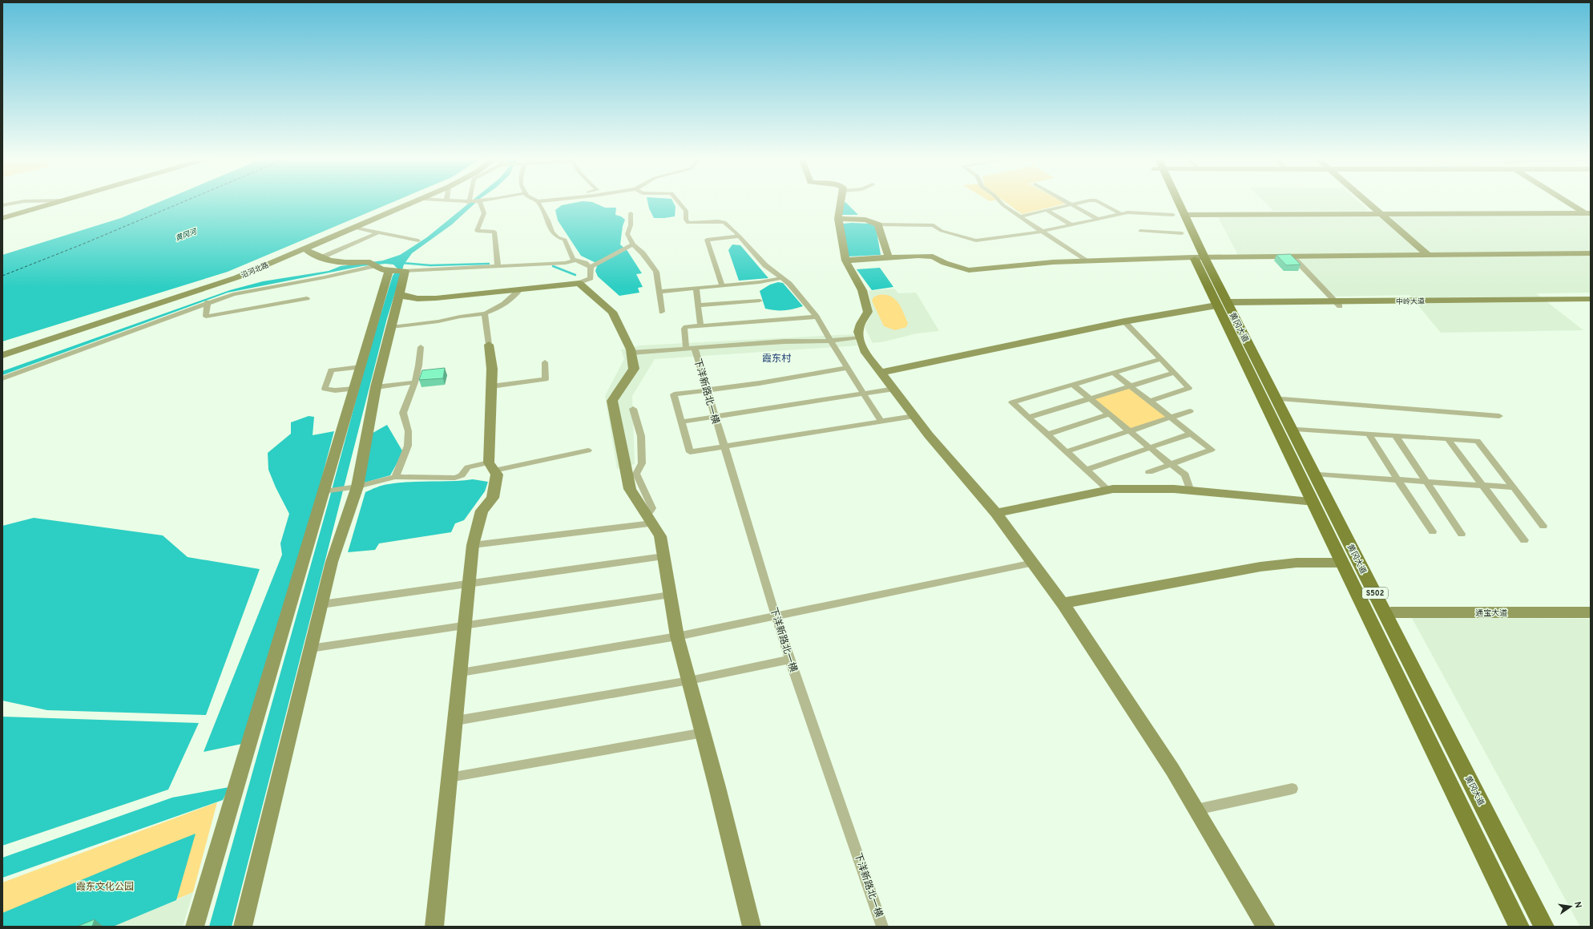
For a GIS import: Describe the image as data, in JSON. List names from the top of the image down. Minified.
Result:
{"streets":{"main road":["黄冈大道","S502"],"street":["沿河北路","中岭大道","下洋新路北一横","通宝大道"]},"districts":["霞东村"],"water":["黄冈河"],"parks":["霞东文化公园"],"north":"right"}
